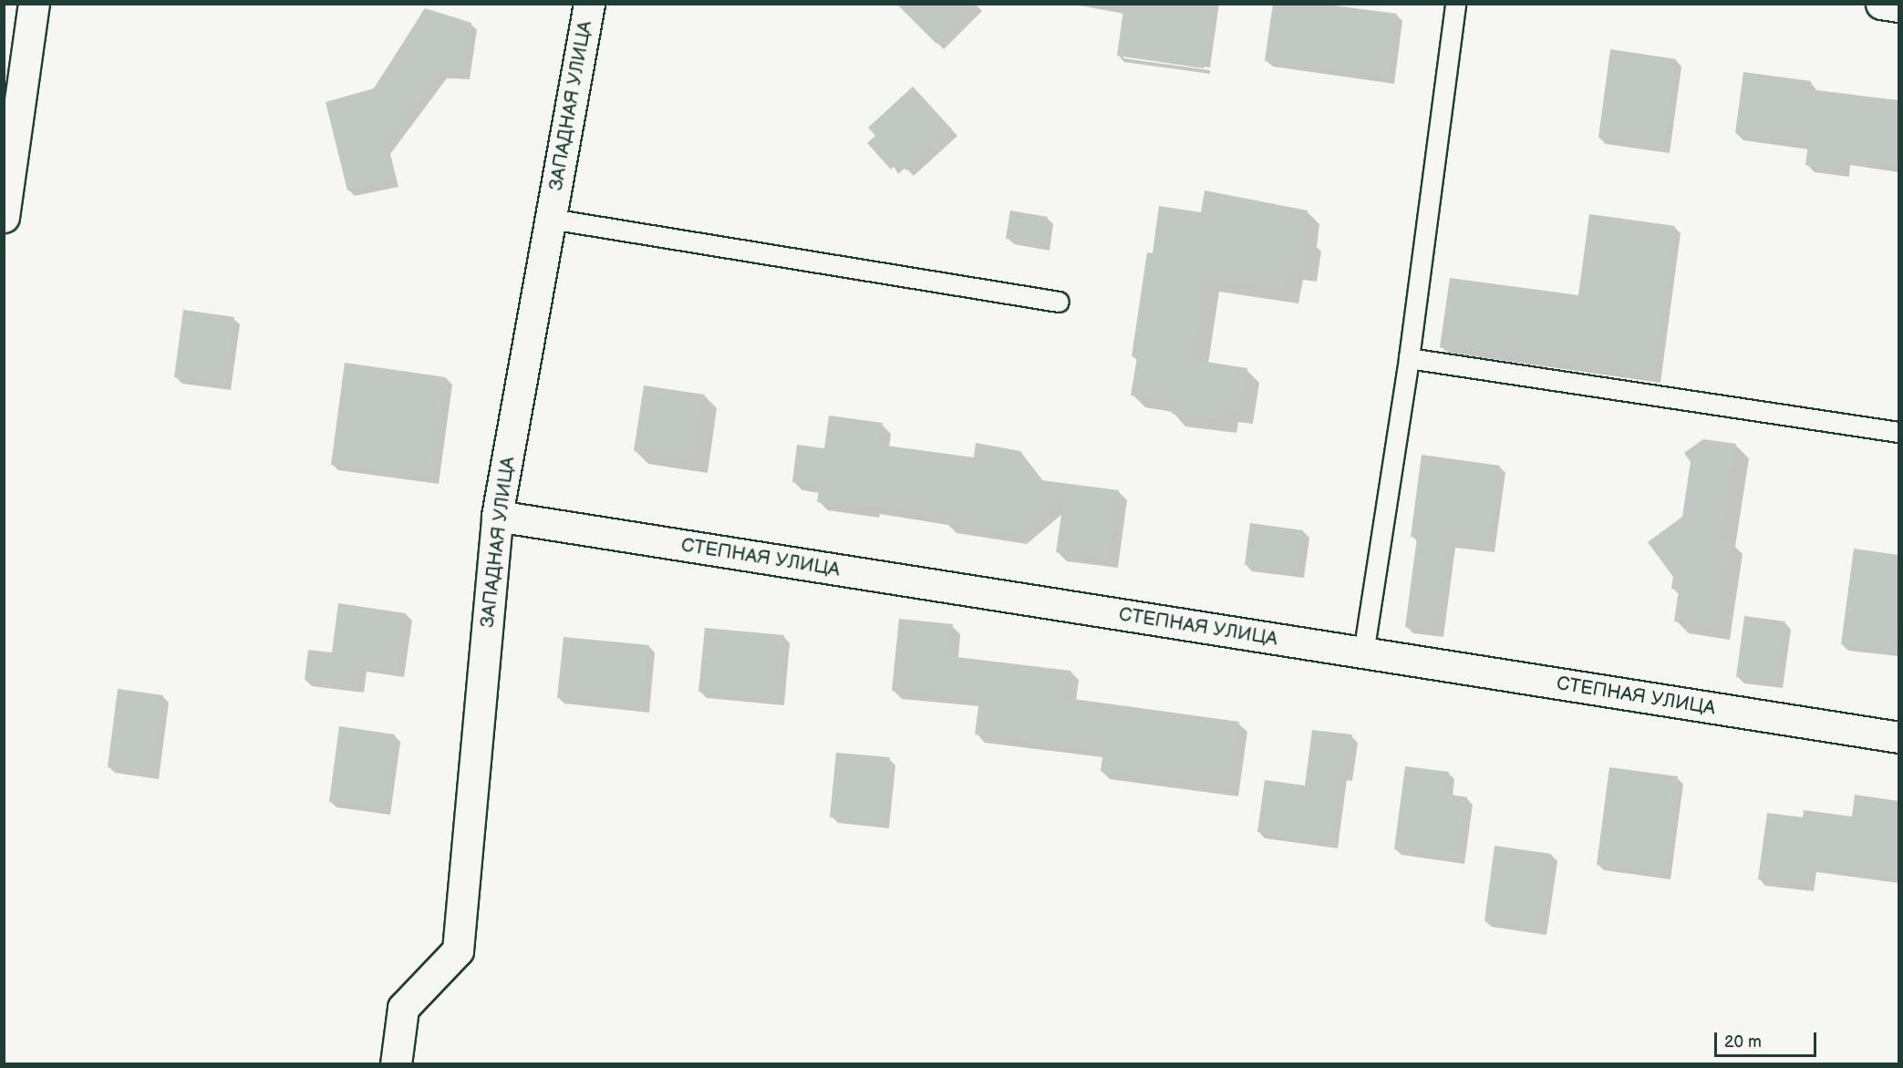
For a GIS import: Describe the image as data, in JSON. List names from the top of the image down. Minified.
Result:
{"streets":{"street":["ЗАПАДНАЯ УЛИЦА","СТЕПНАЯ УЛИЦА"]},"crossings":[["ЗАПАДНАЯ УЛИЦА","СТЕПНАЯ УЛИЦА"]],"scale_bar":"20 m"}
